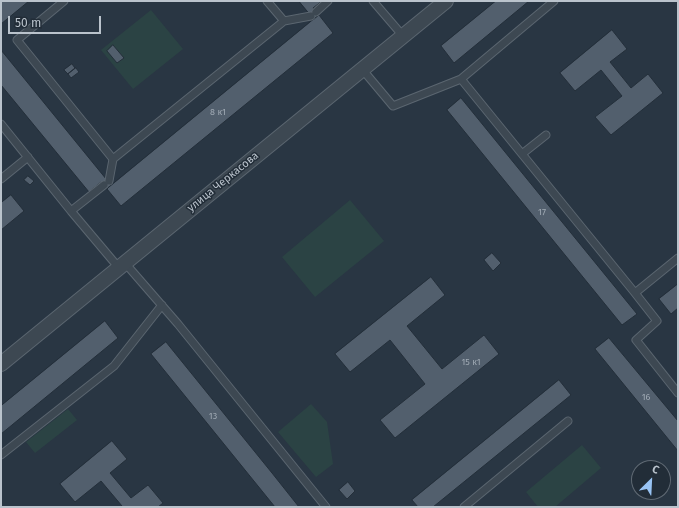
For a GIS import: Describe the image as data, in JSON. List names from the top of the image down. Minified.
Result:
{"streets":{"street":["улица Черкасова"]},"house_numbers":["8 к1","17","15 к1","16","13"],"scale_bar":"50 m","north":"top right"}
